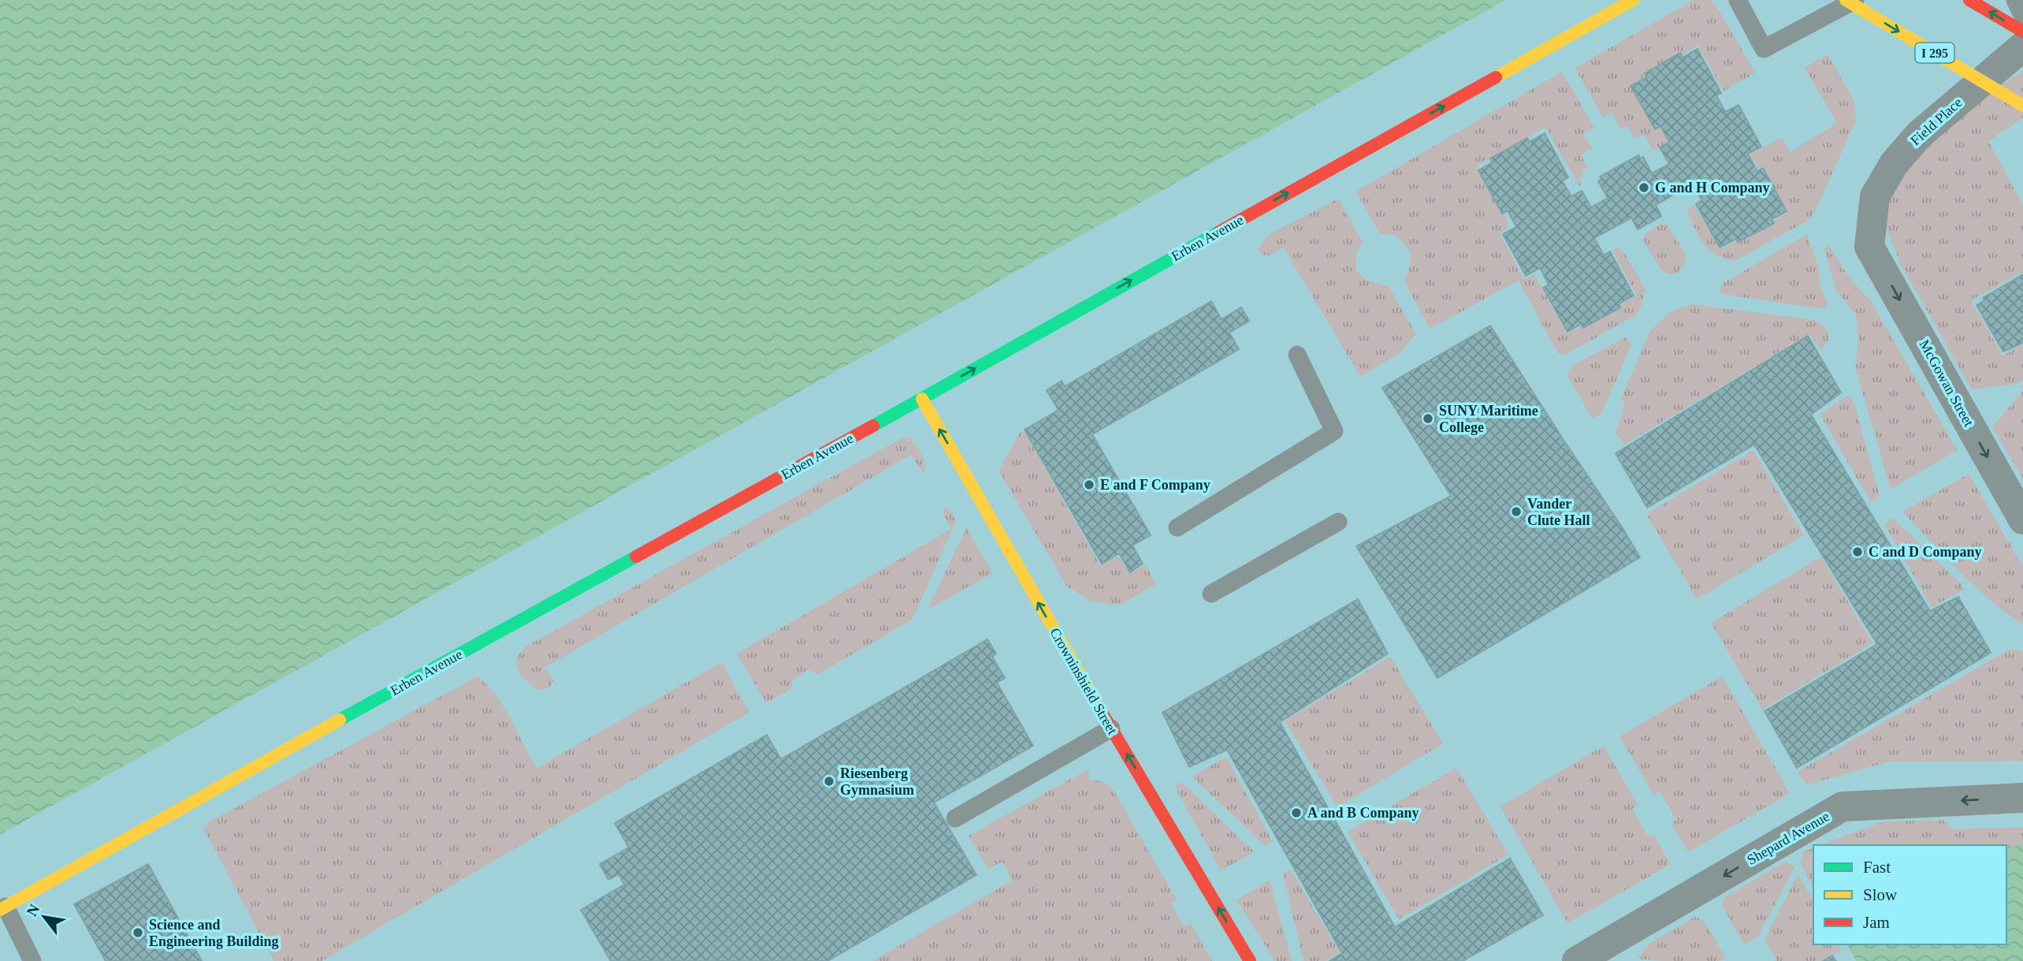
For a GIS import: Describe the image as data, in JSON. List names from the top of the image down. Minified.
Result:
{"streets":{"main road":["I 295","Erben Avenue","Crowninshield Street"],"street":["Field Place","McGowan Street","Shepard Avenue"]},"crossings":[["Field Place","McGowan Street"],["Erben Avenue","Crowninshield Street"]],"one_way":["Erben Avenue","McGowan Street","Crowninshield Street","Shepard Avenue"],"places":["G and H Company","SUNY Maritime College","E and F Company","Vander Clute Hall","C and D Company","Riesenberg Gymnasium","A and B Company","Science and Engineering Building"],"legend":["Fast","Slow","Jam"],"north":"top left"}
